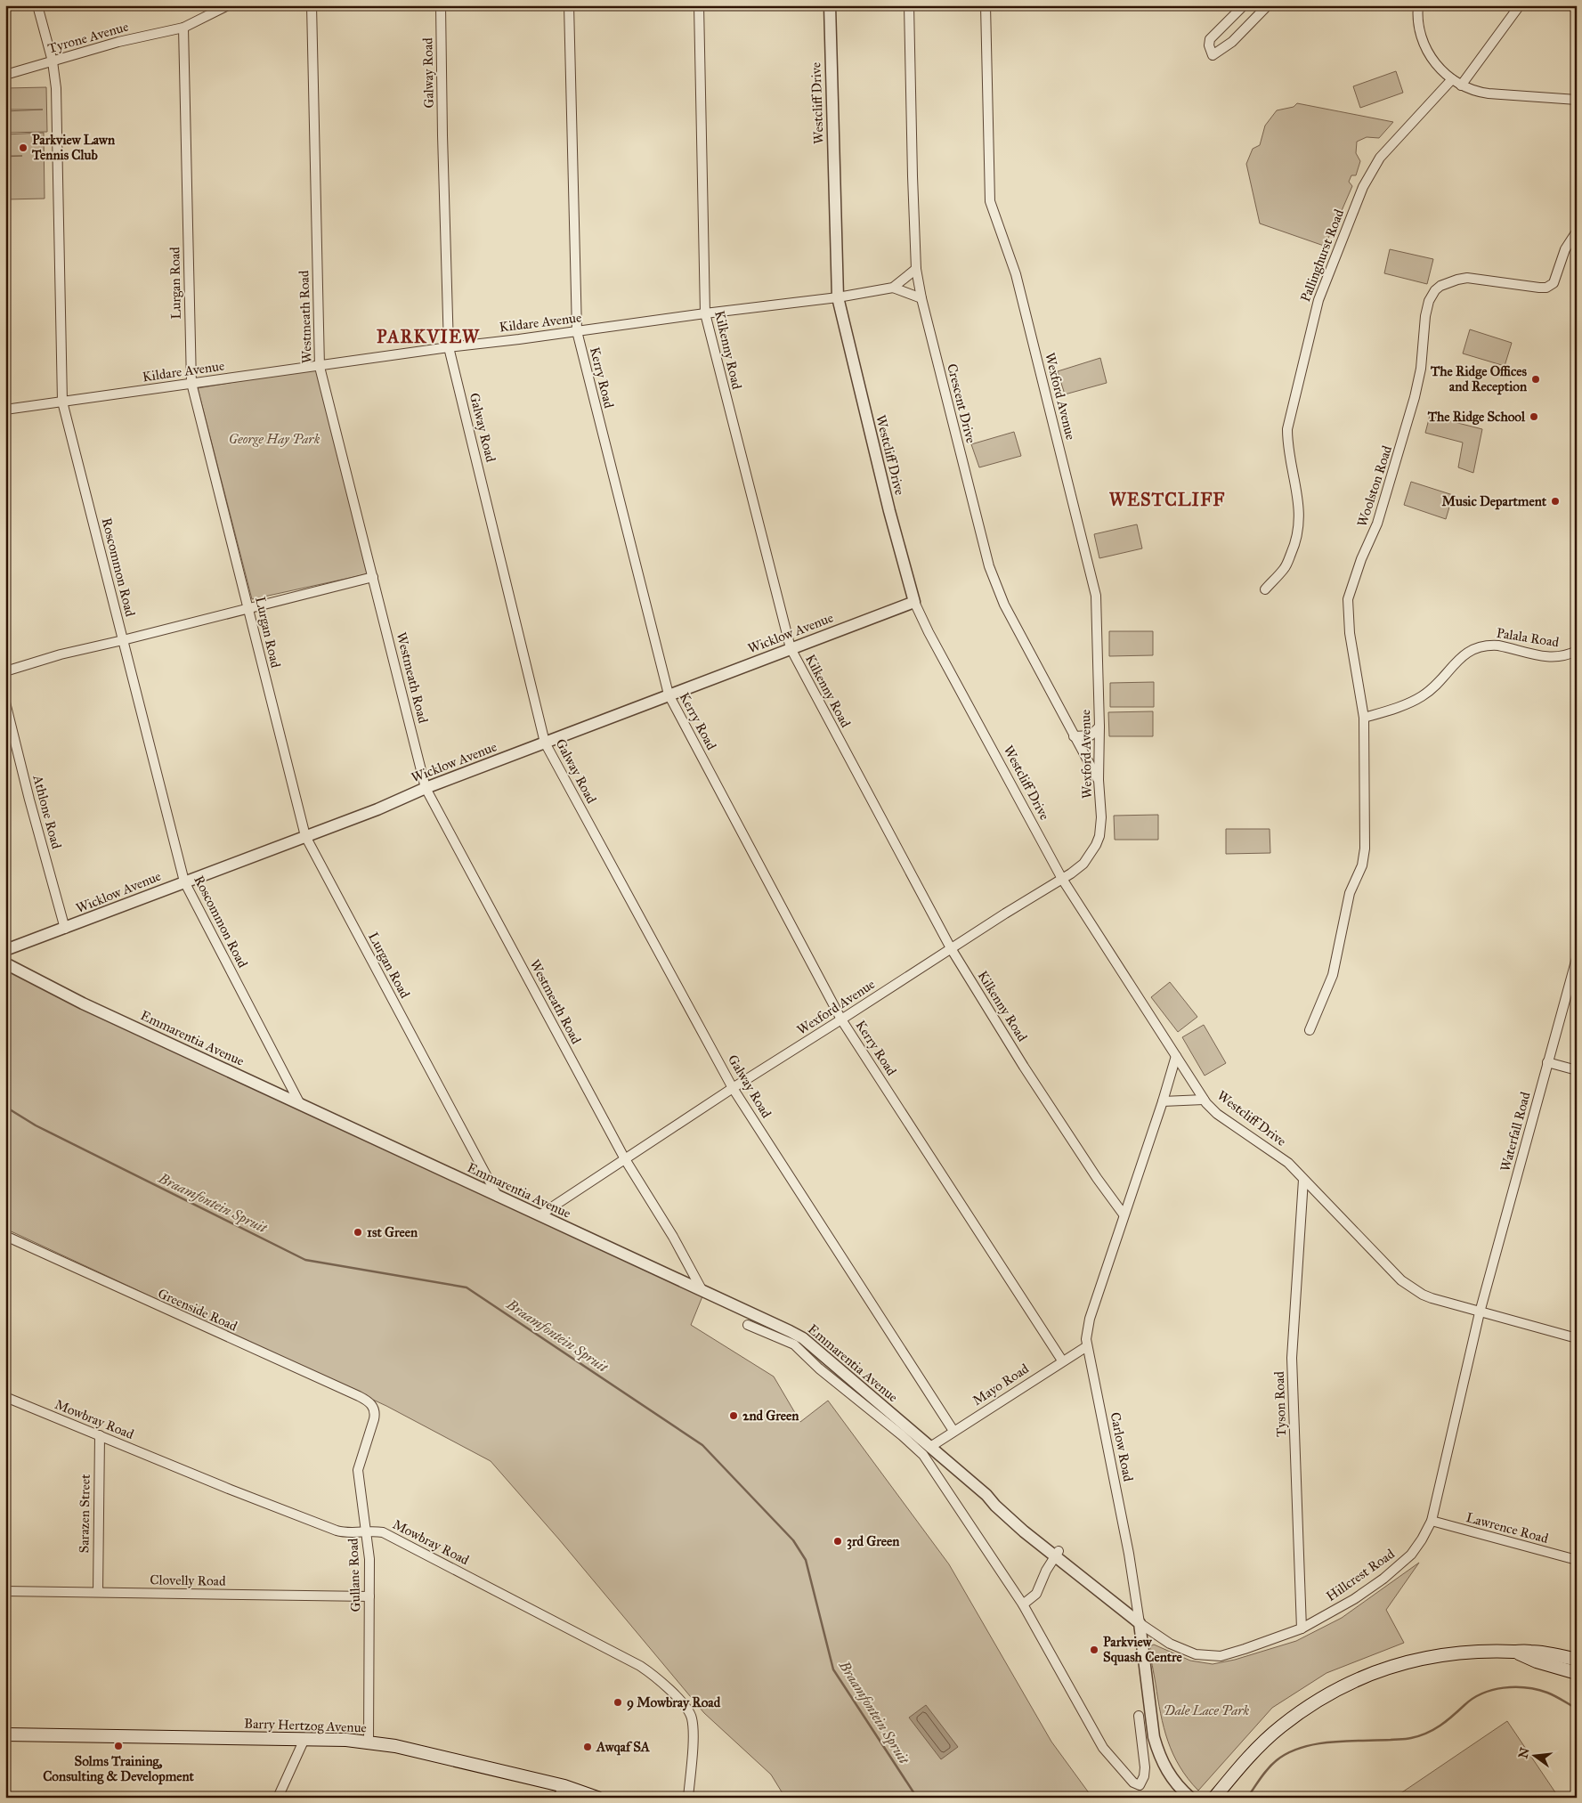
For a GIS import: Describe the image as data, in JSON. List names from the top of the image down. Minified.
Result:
{"streets":{"main road":["Barry Hertzog Avenue"],"street":["Tyrone Avenue","Galway Road","Westcliff Drive","Pallinghurst Road","Lurgan Road","Westmeath Road","Kildare Avenue","Kilkenny Road","Kerry Road","Wexford Avenue","Crescent Drive","Woolston Road","Roscommon Road","Wicklow Avenue","Palala Road","Athlone Road","Emmarentia Avenue","Waterfall Road","Greenside Road","Mayo Road","Tyson Road","Mowbray Road","Carlow Road","Sarazen Street","Lawrence Road","Gullane Road","Hillcrest Road","Clovelly Road"]},"crossings":[["Tyrone Avenue","Lurgan Road"],["Tyrone Avenue","Roscommon Road"],["Galway Road","Kildare Avenue"],["Galway Road","Wexford Avenue"],["Galway Road","Wicklow Avenue"],["Galway Road","Mayo Road"],["Westcliff Drive","Kildare Avenue"],["Westcliff Drive","Wexford Avenue"],["Westcliff Drive","Wicklow Avenue"],["Westcliff Drive","Waterfall Road"],["Westcliff Drive","Tyson Road"],["Westcliff Drive","Carlow Road"],["Westcliff Drive","Hillcrest Road"],["Lurgan Road","Kildare Avenue"],["Lurgan Road","Wicklow Avenue"],["Lurgan Road","Emmarentia Avenue"],["Westmeath Road","Kildare Avenue"],["Westmeath Road","Wexford Avenue"],["Westmeath Road","Wicklow Avenue"],["Westmeath Road","Emmarentia Avenue"],["Kildare Avenue","Kilkenny Road"],["Kildare Avenue","Kerry Road"],["Kildare Avenue","Crescent Drive"],["Kildare Avenue","Roscommon Road"],["Kilkenny Road","Wexford Avenue"],["Kilkenny Road","Wicklow Avenue"],["Kilkenny Road","Carlow Road"],["Kerry Road","Wexford Avenue"],["Kerry Road","Wicklow Avenue"],["Kerry Road","Mayo Road"],["Wexford Avenue","Crescent Drive"],["Wexford Avenue","Emmarentia Avenue"],["Woolston Road","Palala Road"],["Roscommon Road","Wicklow Avenue"],["Roscommon Road","Emmarentia Avenue"],["Wicklow Avenue","Athlone Road"],["Emmarentia Avenue","Mayo Road"],["Emmarentia Avenue","Carlow Road"],["Emmarentia Avenue","Hillcrest Road"],["Waterfall Road","Hillcrest Road"],["Greenside Road","Gullane Road"],["Mayo Road","Carlow Road"],["Tyson Road","Hillcrest Road"],["Mowbray Road","Sarazen Street"],["Mowbray Road","Gullane Road"],["Carlow Road","Hillcrest Road"],["Sarazen Street","Clovelly Road"],["Lawrence Road","Hillcrest Road"],["Gullane Road","Clovelly Road"],["Gullane Road","Barry Hertzog Avenue"]],"districts":["PARKVIEW","WESTCLIFF"],"water":["Braamfontein Spruit"],"parks":["George Hay Park","Dale Lace Park"],"places":["Parkview Lawn Tennis Club","The Ridge Offices and Reception","The Ridge School","Music Department","1st Green","2nd Green","3rd Green","Parkview Squash Centre","9 Mowbray Road","Solms Training, Consulting & Development","Awqaf SA"],"north":"left"}
